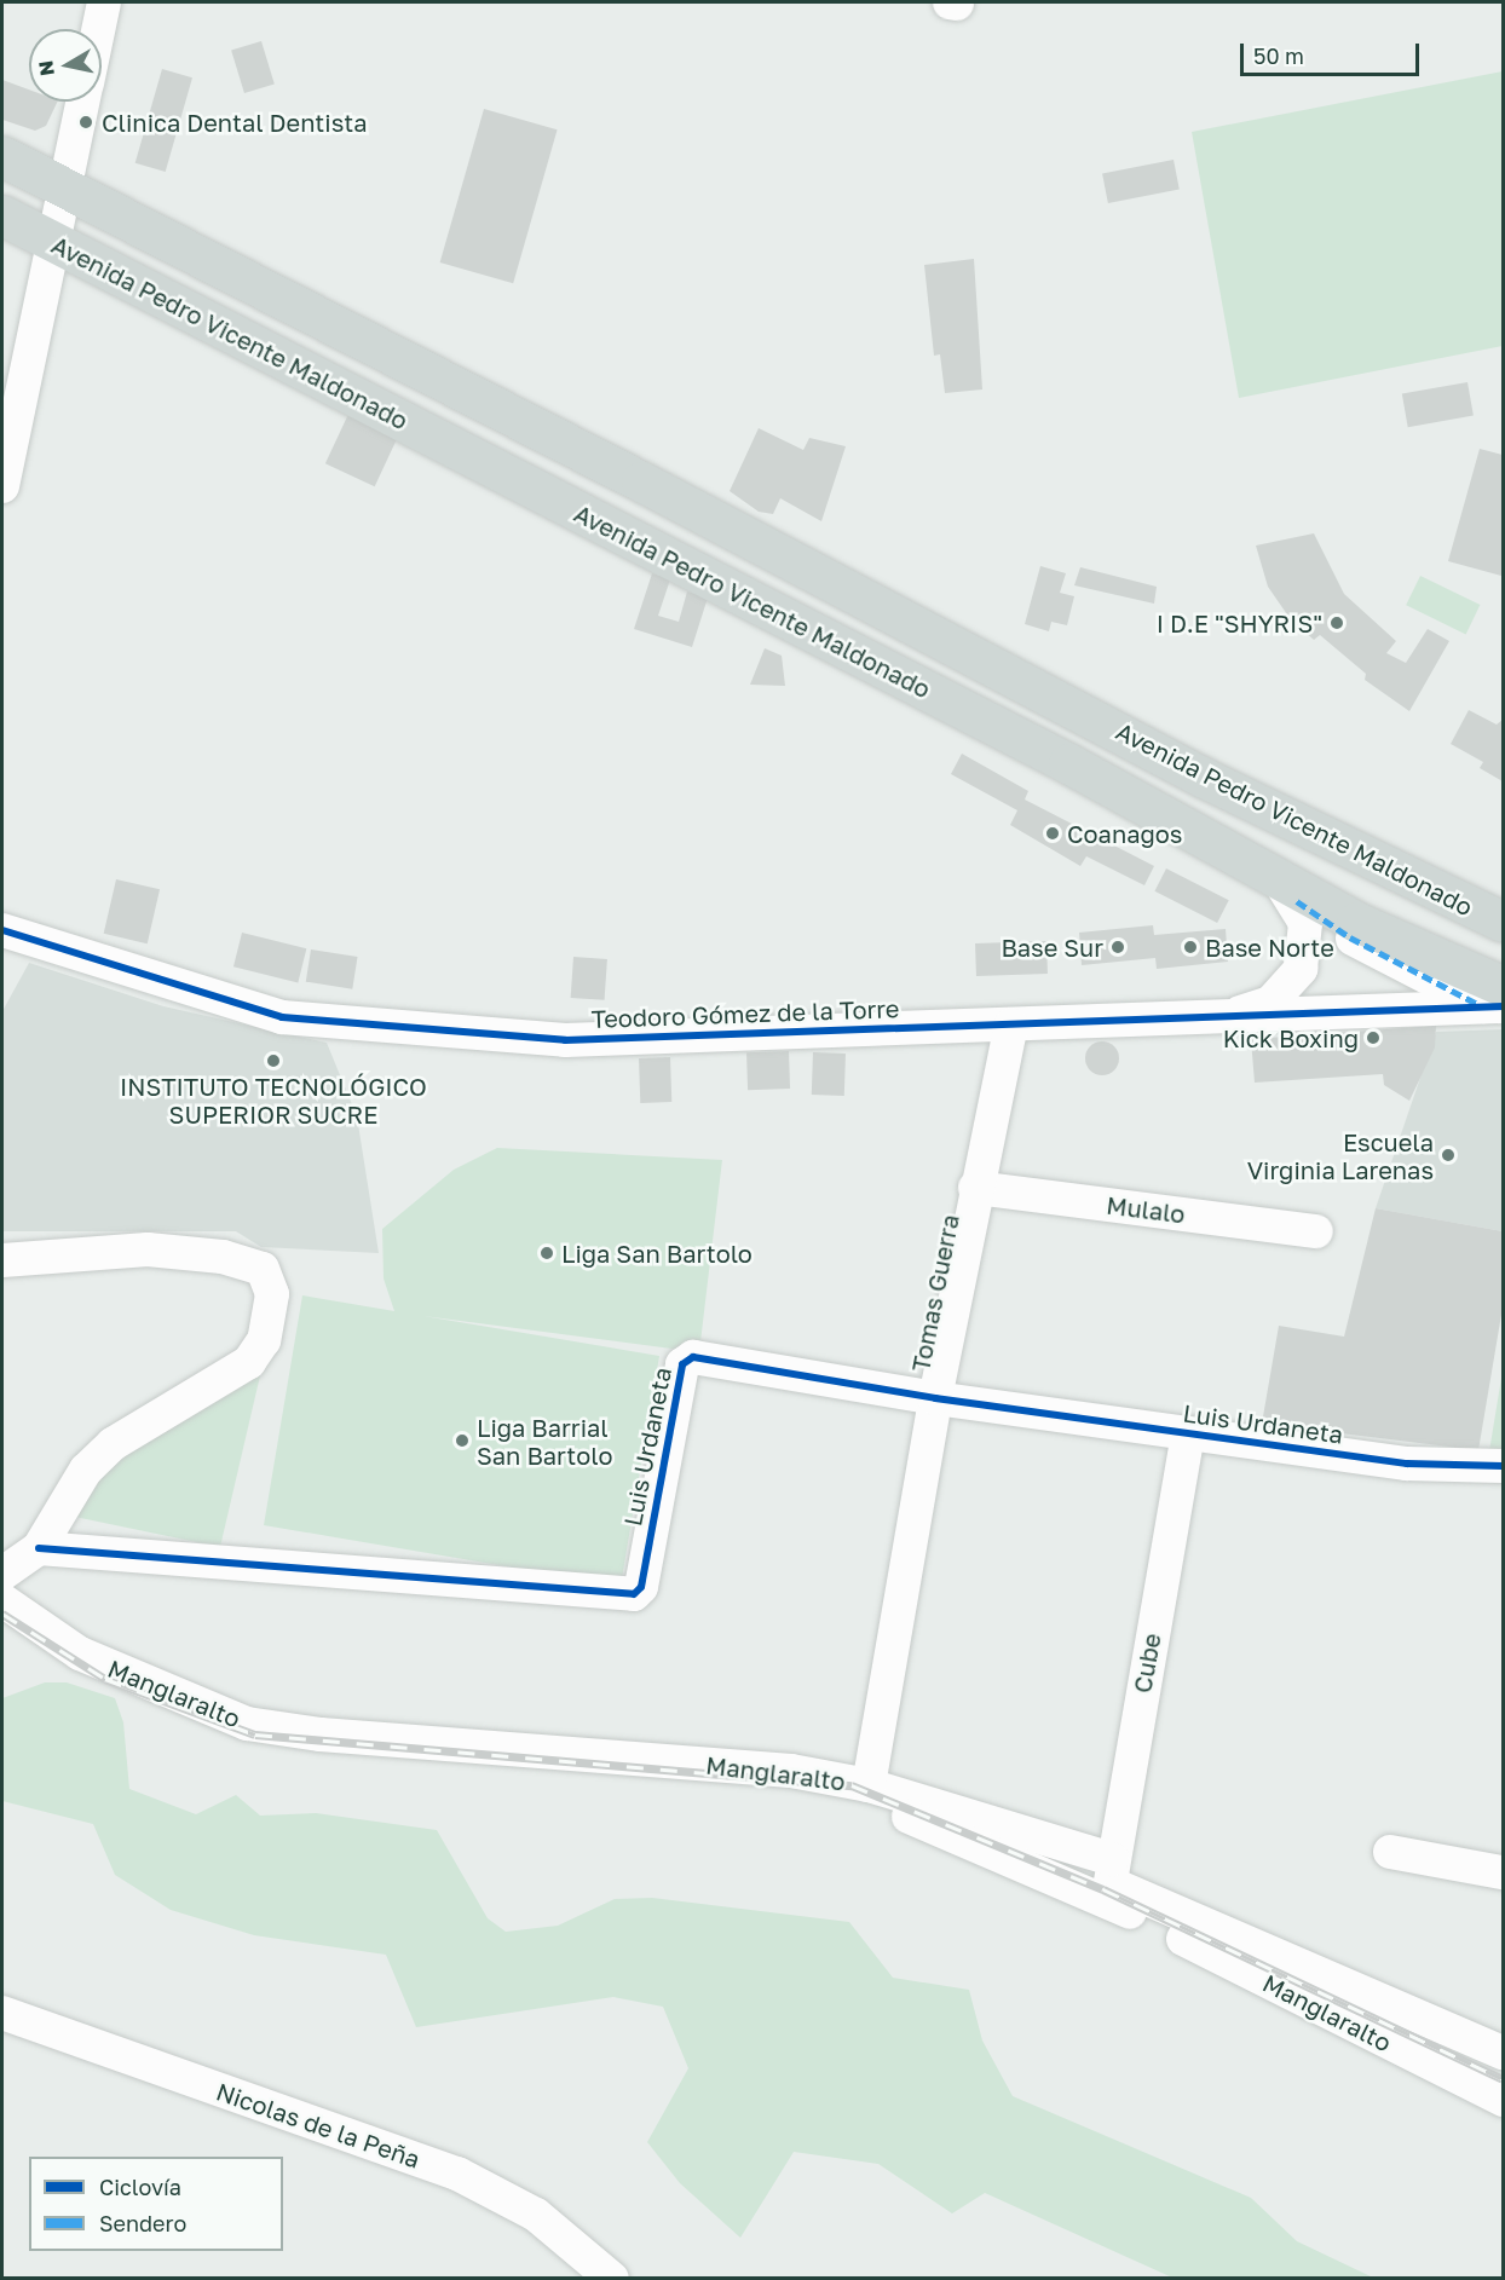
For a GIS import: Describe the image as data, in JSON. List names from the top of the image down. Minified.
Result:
{"streets":{"main road":["Avenida Pedro Vicente Maldonado"],"street":["Teodoro Gómez de la Torre","Mulalo","Tomas Guerra","Luis Urdaneta","Cube","Manglaralto","Nicolas de la Peña"]},"crossings":[["Avenida Pedro Vicente Maldonado","Teodoro Gómez de la Torre"],["Teodoro Gómez de la Torre","Tomas Guerra"],["Mulalo","Tomas Guerra"],["Tomas Guerra","Luis Urdaneta"],["Tomas Guerra","Manglaralto"],["Luis Urdaneta","Cube"],["Cube","Manglaralto"]],"places":["Clinica Dental Dentista","I D.E \"SHYRIS\"","Coanagos","Base Sur","Base Norte","Kick Boxing","INSTITUTO TECNOLÓGICO SUPERIOR SUCRE","Escuela Virginia Larenas","Liga San Bartolo","Liga Barrial San Bartolo"],"legend":["Ciclovía","Sendero"],"scale_bar":"50 m","north":"left"}
